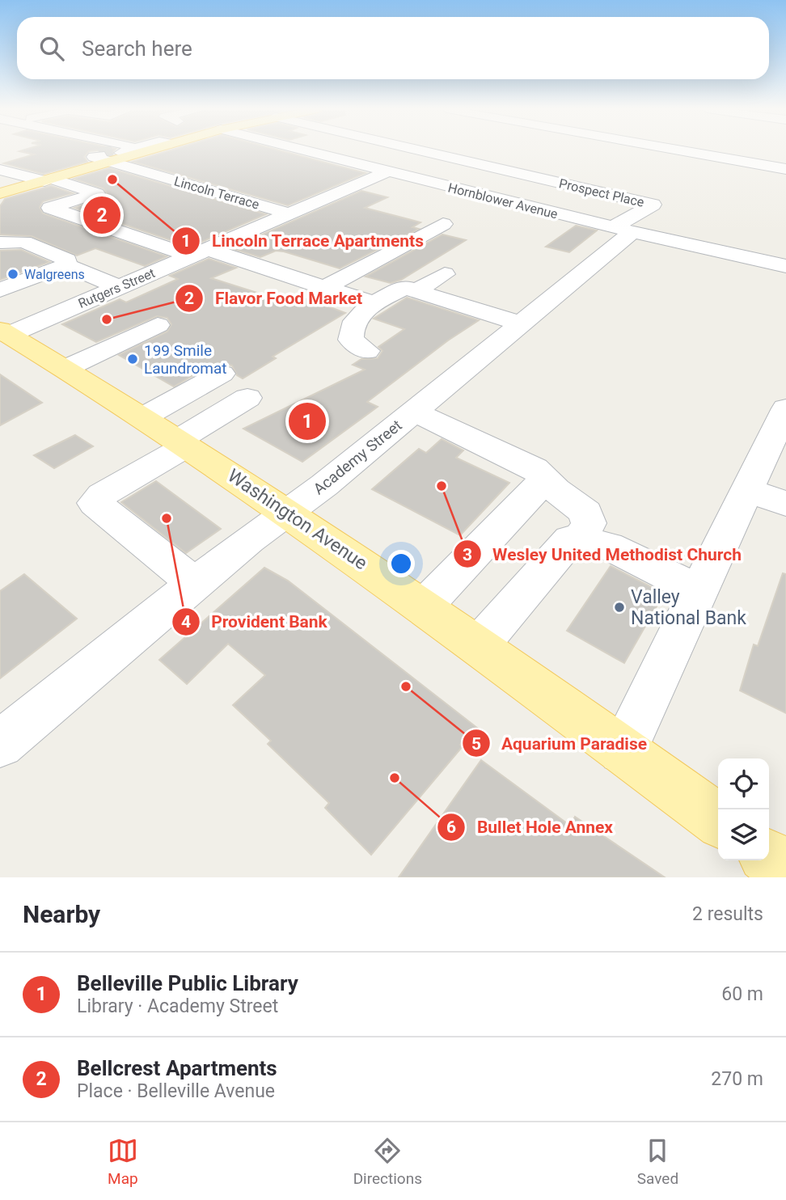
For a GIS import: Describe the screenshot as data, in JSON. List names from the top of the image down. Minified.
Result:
{"streets":{"main road":["Washington Avenue"],"street":["Lincoln Terrace","Prospect Place","Hornblower Avenue","Rutgers Street","Academy Street"]},"crossings":[["Lincoln Terrace","Rutgers Street"],["Prospect Place","Hornblower Avenue"],["Prospect Place","Academy Street"],["Hornblower Avenue","Rutgers Street"],["Hornblower Avenue","Academy Street"],["Rutgers Street","Washington Avenue"],["Academy Street","Washington Avenue"]],"places":["Lincoln Terrace Apartments","Walgreens","Flavor Food Market","199 Smile Laundromat","Wesley United Methodist Church","Provident Bank","Valley National Bank","Aquarium Paradise","Bullet Hole Annex"],"page":{"search":"Search here","pins":["2","1"],"heading":["Nearby","2 results"],"list":[{"mark":"1","name":"Belleville Public Library","note":"Library · Academy Street","value":"60 m"},{"mark":"2","name":"Bellcrest Apartments","note":"Place · Belleville Avenue","value":"270 m"}],"nav":["Map","Directions","Saved"]}}
